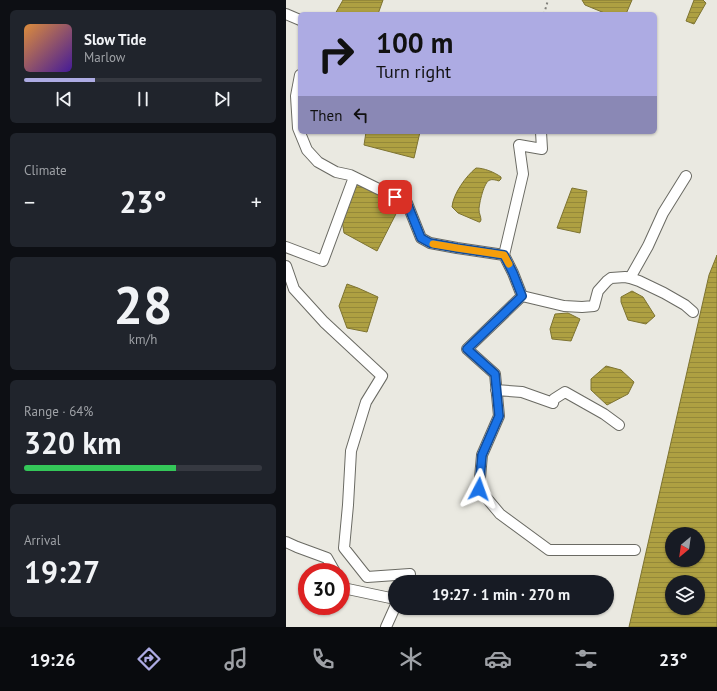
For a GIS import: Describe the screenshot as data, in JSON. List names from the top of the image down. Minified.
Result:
{"north":"bottom left","page":{"turn":["100 m","Turn right"],"song":["Slow Tide","Marlow"],"then":"Then","tile":["Climate",["28","km/h"],["Range · 64%","320 km"],["Arrival","19:27"]],"heat":["−","23°","+"],"limit":"30","trip":"19:27 · 1 min · 270 m","tabs":["19:26","23°"]}}
